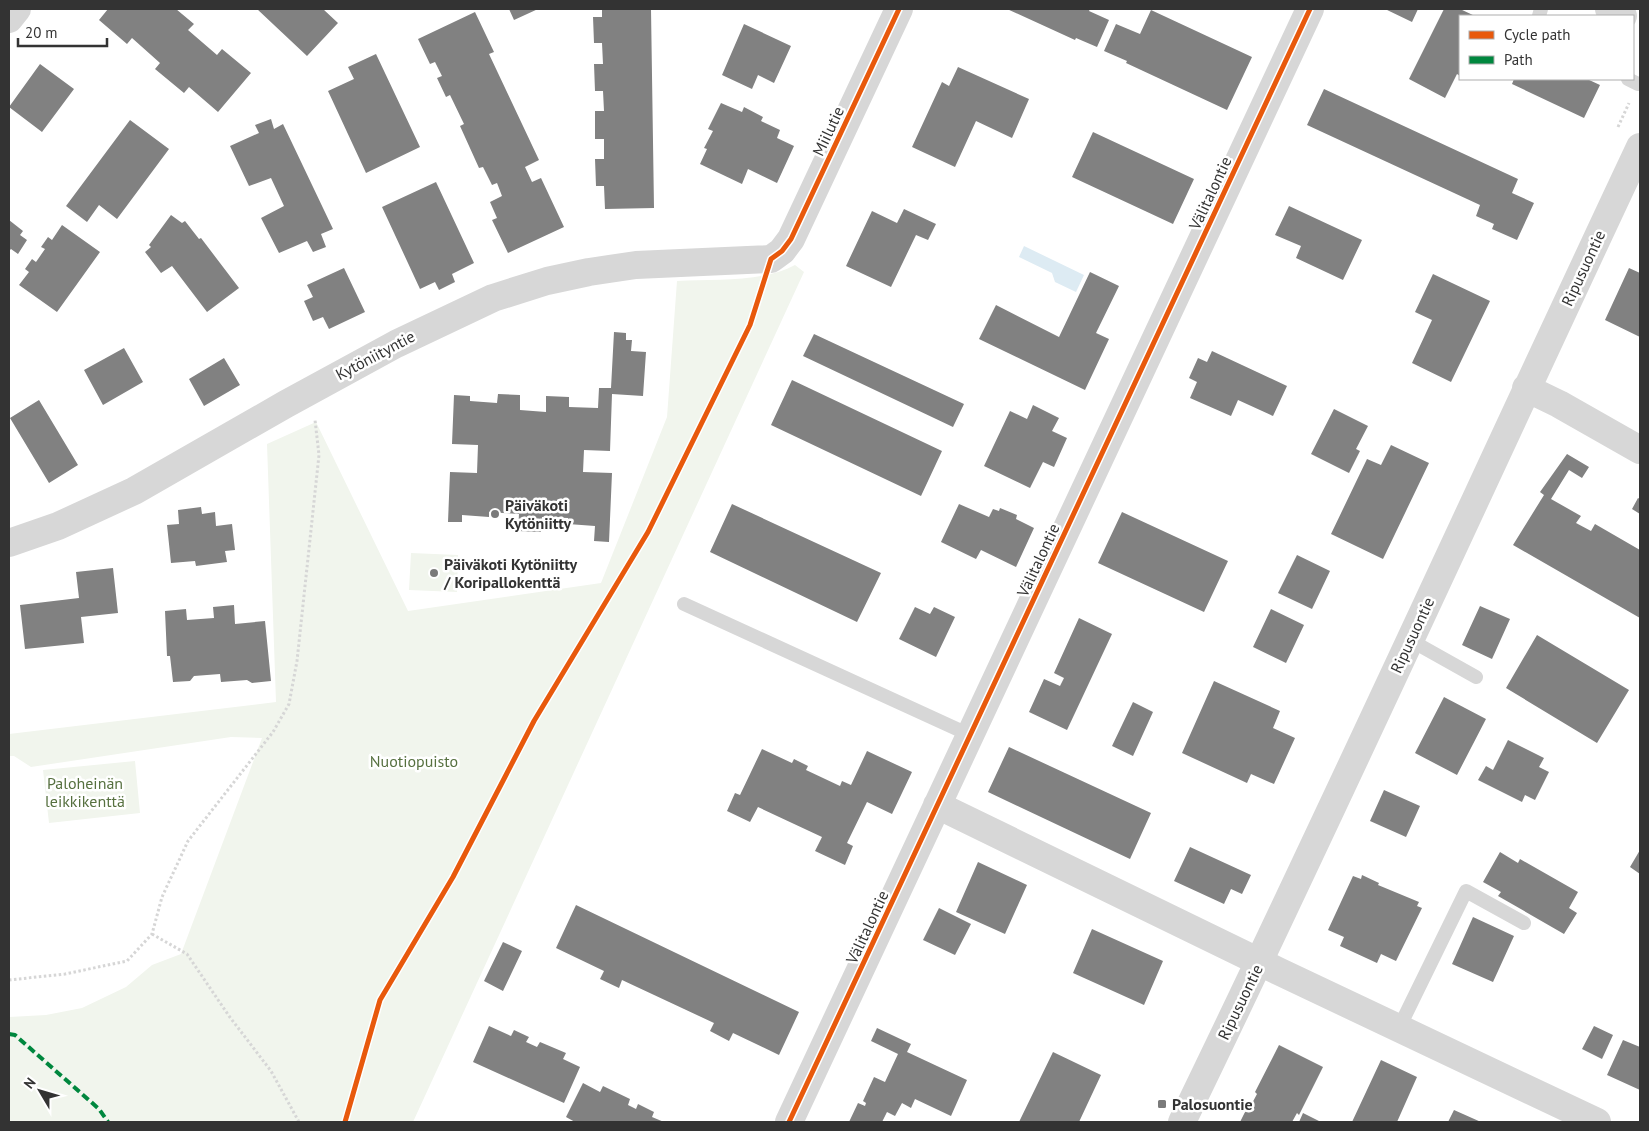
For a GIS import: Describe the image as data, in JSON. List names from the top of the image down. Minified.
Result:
{"streets":{"street":["Miilutie","Välitalontie","Ripusuontie","Kytöniityntie"]},"crossings":[["Miilutie","Kytöniityntie"]],"parks":["Nuotiopuisto","Paloheinän leikkikenttä"],"places":{"other":["Päiväkoti Kytöniitty","Päiväkoti Kytöniitty / Koripallokenttä"],"transit":["Palosuontie"]},"legend":["Cycle path","Path"],"scale_bar":"20 m","north":"top left"}
